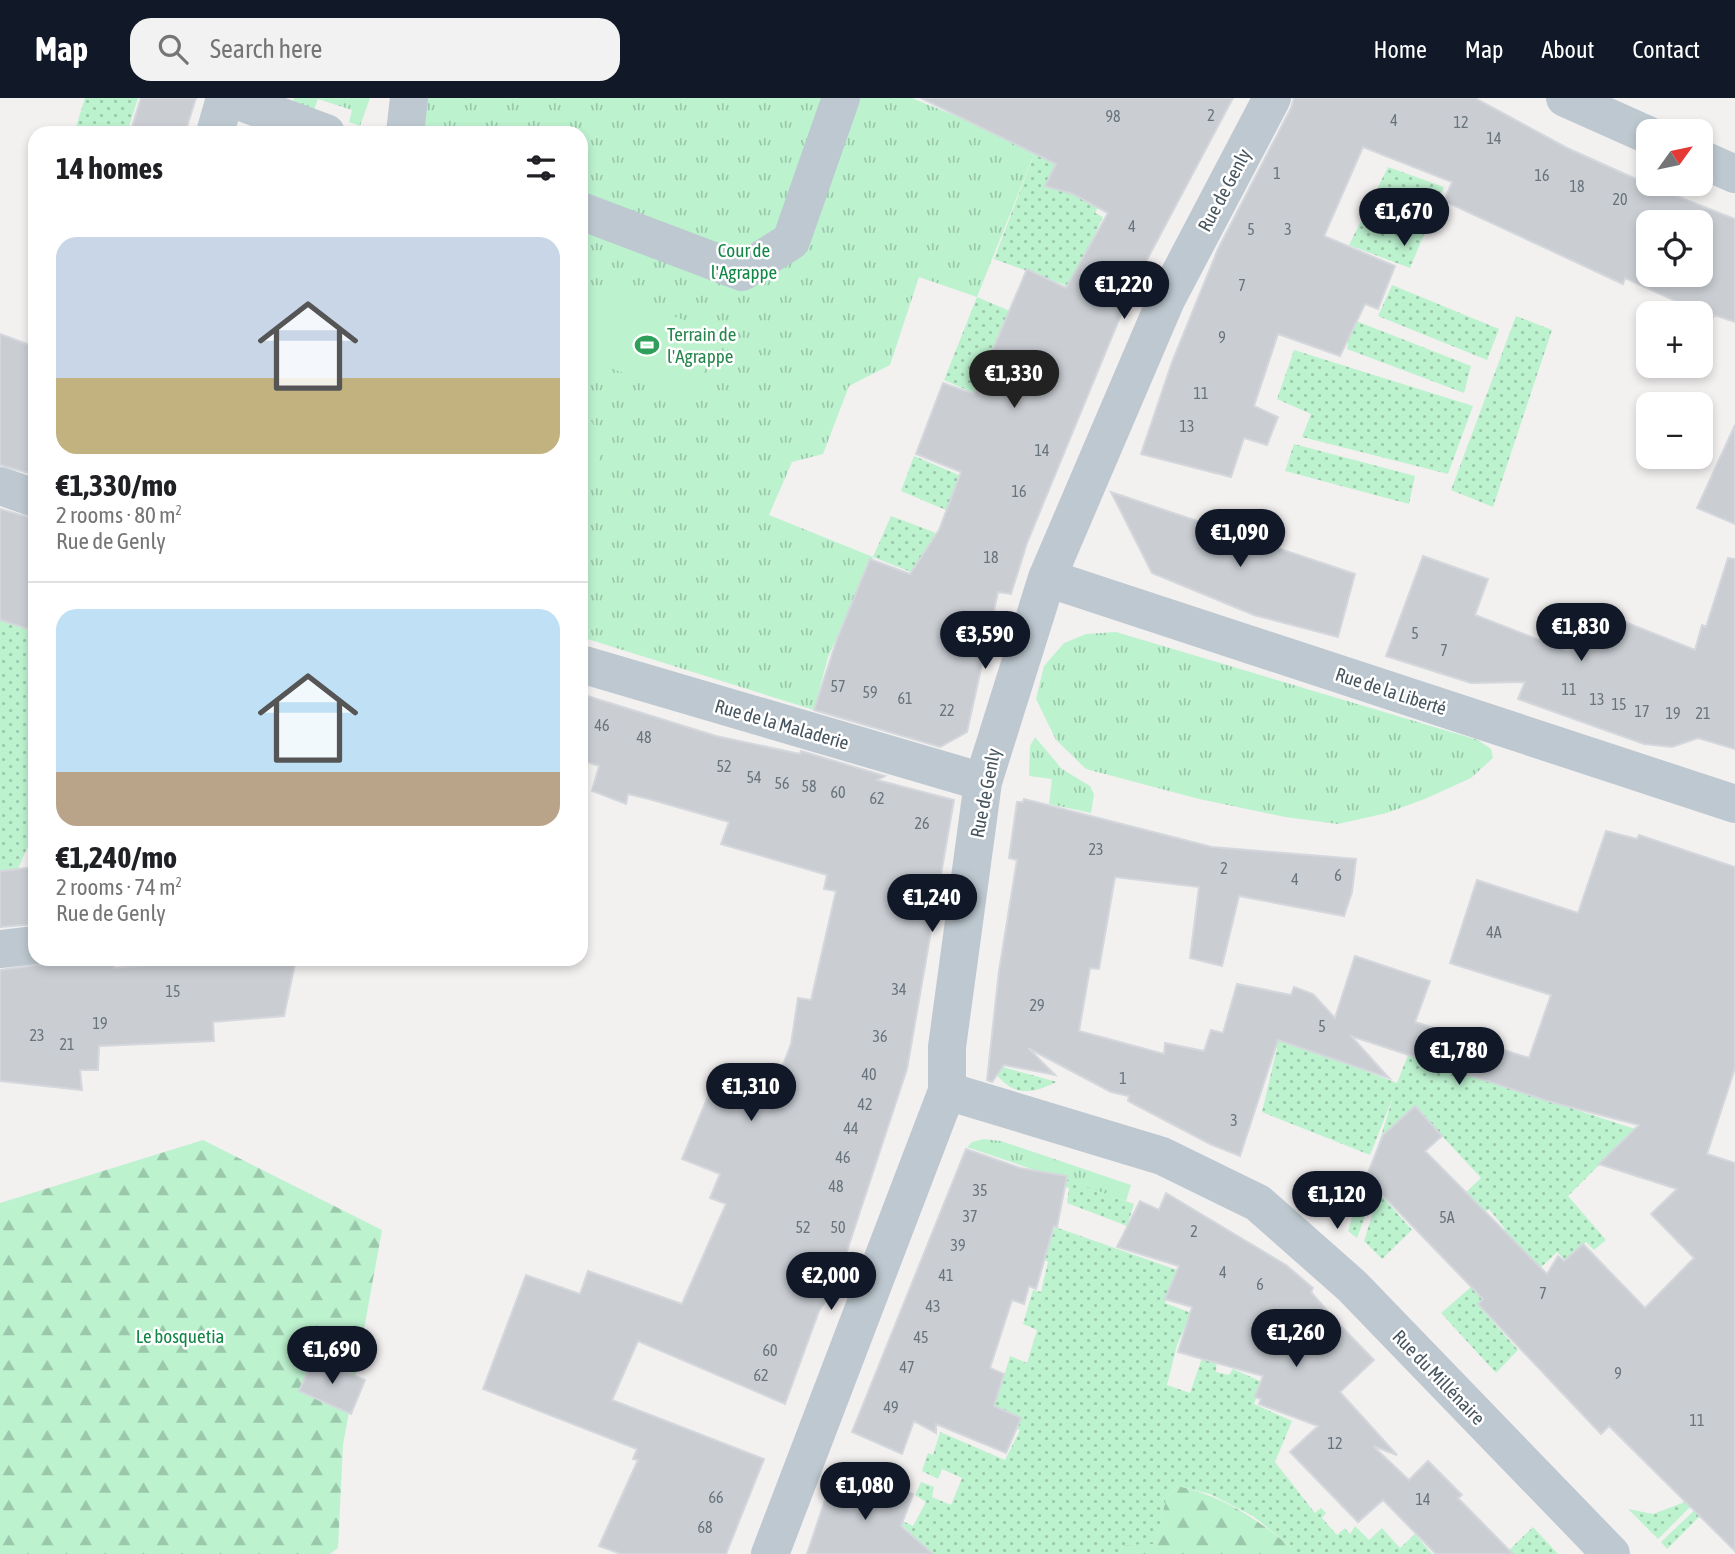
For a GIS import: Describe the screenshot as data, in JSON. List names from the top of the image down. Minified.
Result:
{"streets":{"street":["Rue de Genly","Rue de la Liberté","Rue de la Maladerie","Rue du Millénaire"]},"crossings":[["Rue de Genly","Rue de la Liberté"],["Rue de Genly","Rue de la Maladerie"],["Rue de Genly","Rue du Millénaire"]],"parks":["Cour de l'Agrappe","Le bosquetia"],"places":{"sports":["Terrain de l'Agrappe"]},"house_numbers":["2","98","4","12","14","1","16","18","20","4","5","3","7","9","11","13","14","16","18","5","7","57","11","59","61","13","15","22","17","19","21","46","48","52","54","56","58","60","62","26","23","2","6","4","4A","34","15","29","19","5","23","36","21","40","1","42","3","44","46","48","35","37","5A","52","50","2","39","4","41","6","7","43","45","60","47","9","62","49","11","12","66","14","68"],"north":"top right","page":{"header":"Map","search":"Search here","nav":["Home","Map","About","Contact"],"map_buttons":["+","−"],"heading":"14 homes","price":["€1,670","€1,220","€1,330","€1,090","€1,830","€3,590","€1,240","€1,780","€1,310","€1,120","€2,000","€1,260","€1,690","€1,080"],"list":[{"name":"€1,330/mo","note":"2 rooms · 80 m² · Rue de Genly"},{"name":"€1,240/mo","note":"2 rooms · 74 m² · Rue de Genly"}]}}
